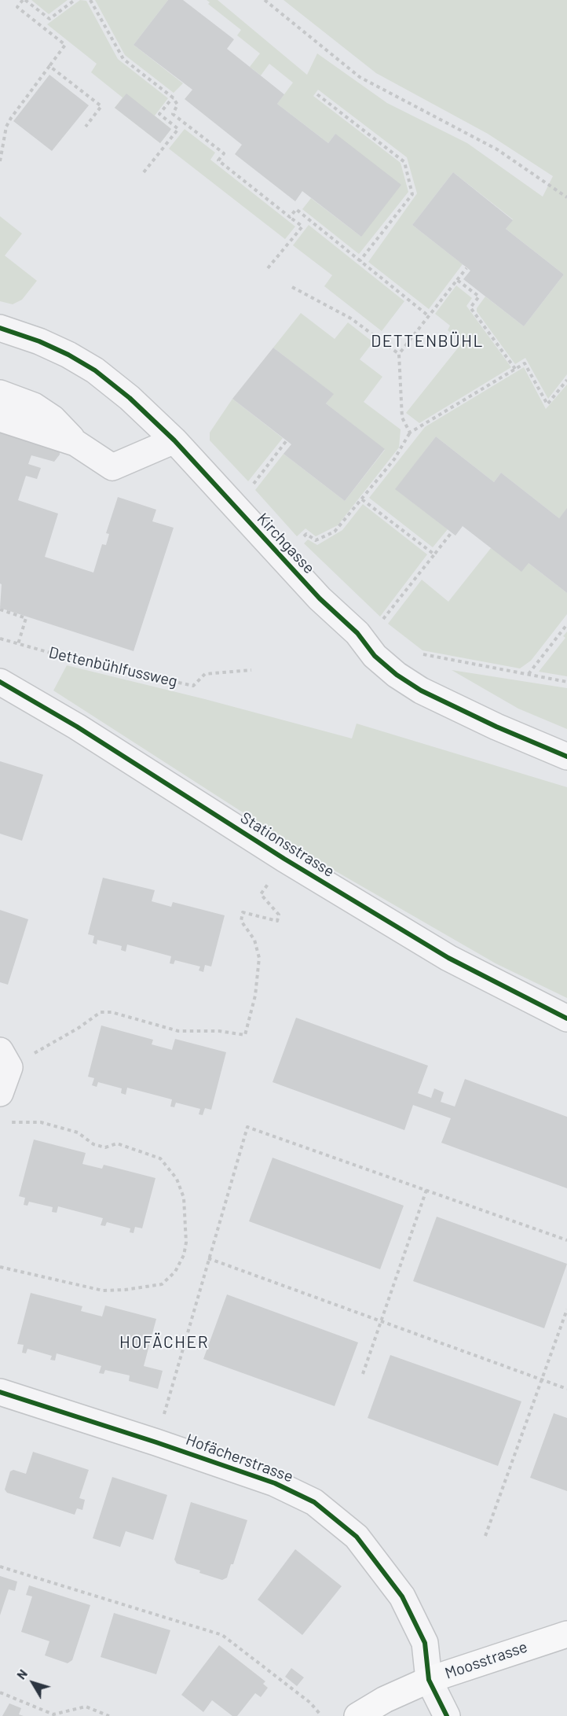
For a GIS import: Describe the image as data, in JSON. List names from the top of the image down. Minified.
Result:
{"streets":{"main road":["Moosstrasse"],"street":["Kirchgasse","Stationsstrasse","Hofächerstrasse"],"path":["Dettenbühlfussweg"]},"crossings":[["Hofächerstrasse","Moosstrasse"]],"districts":["DETTENBÜHL","HOFÄCHER"],"north":"top left"}
